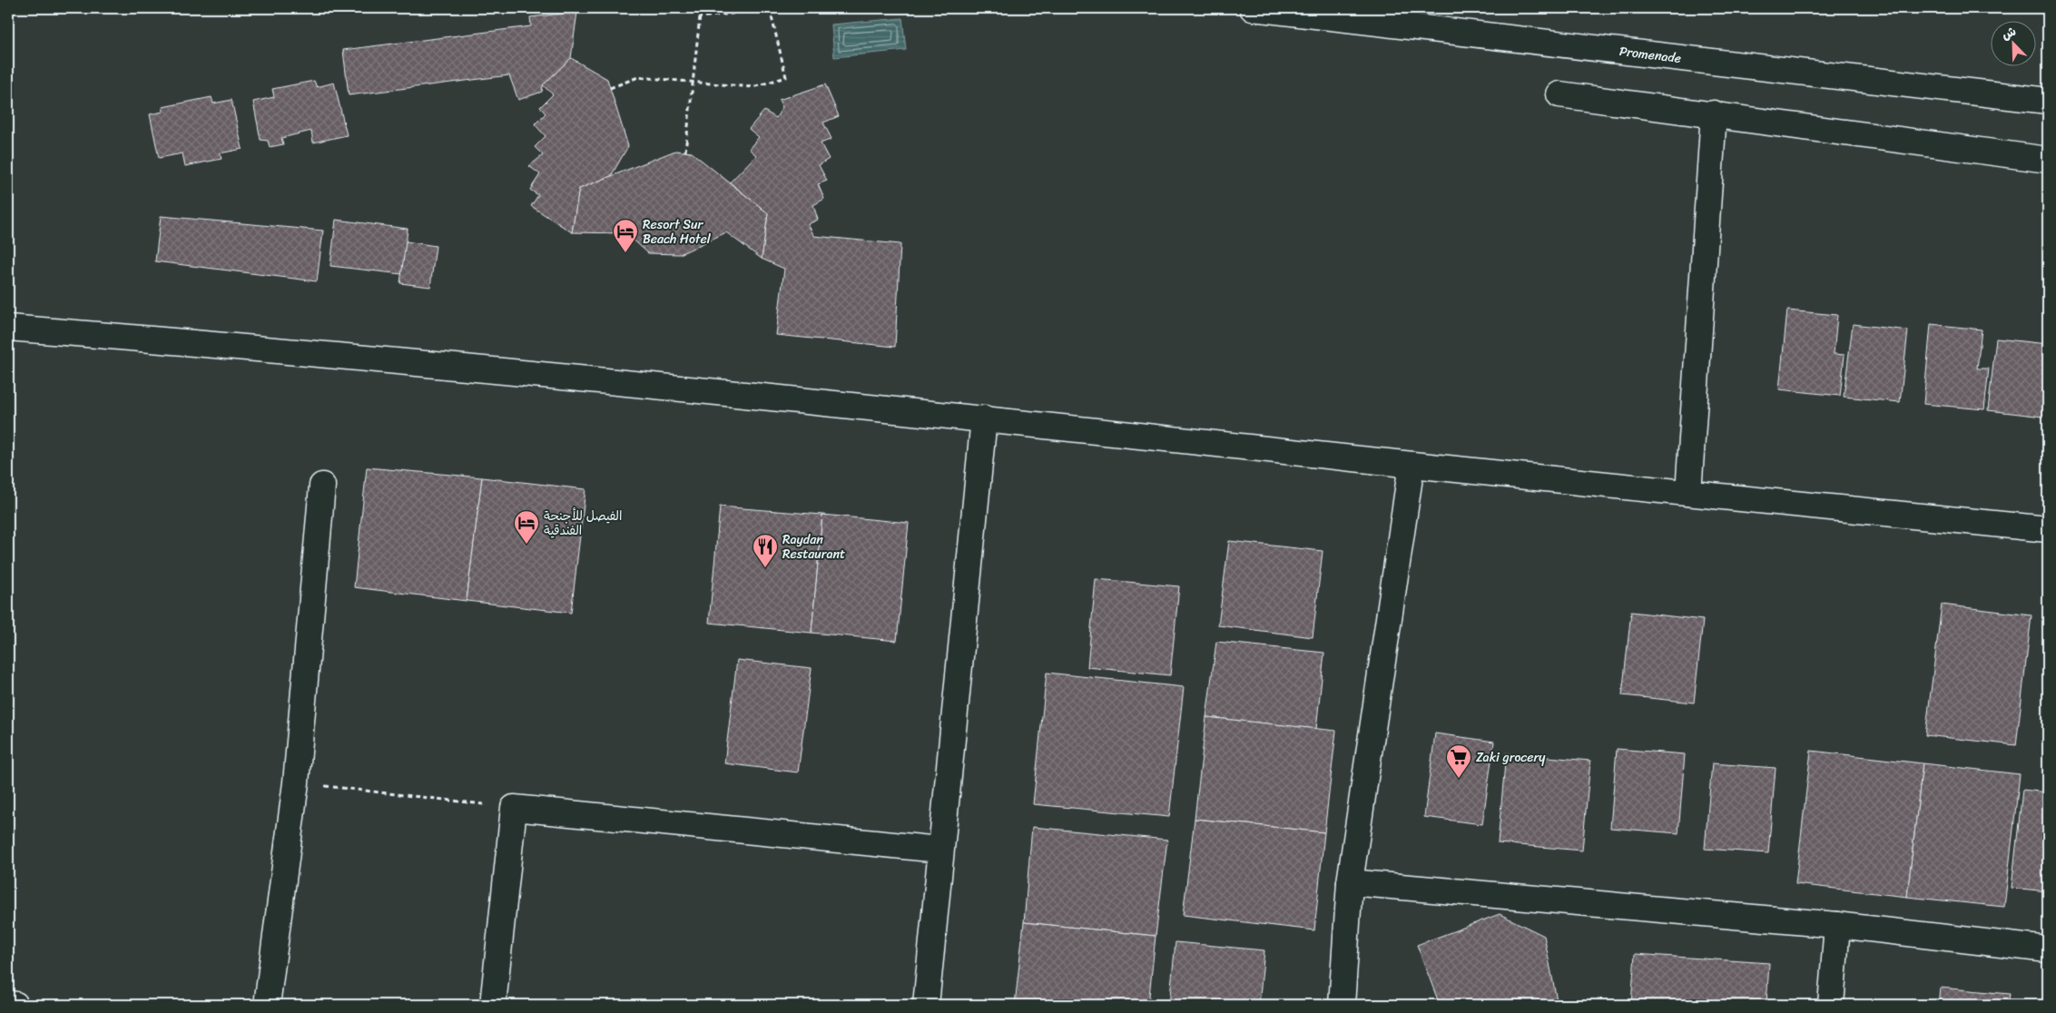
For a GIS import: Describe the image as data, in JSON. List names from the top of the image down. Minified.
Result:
{"streets":{"street":["Promenade"]},"places":{"hotel":["Resort Sur Beach Hotel","الفيصل للأجنحة الفندقية"],"restaurant":["Raydan Restaurant"],"supermarket":["Zaki grocery"]},"north":"top left"}
